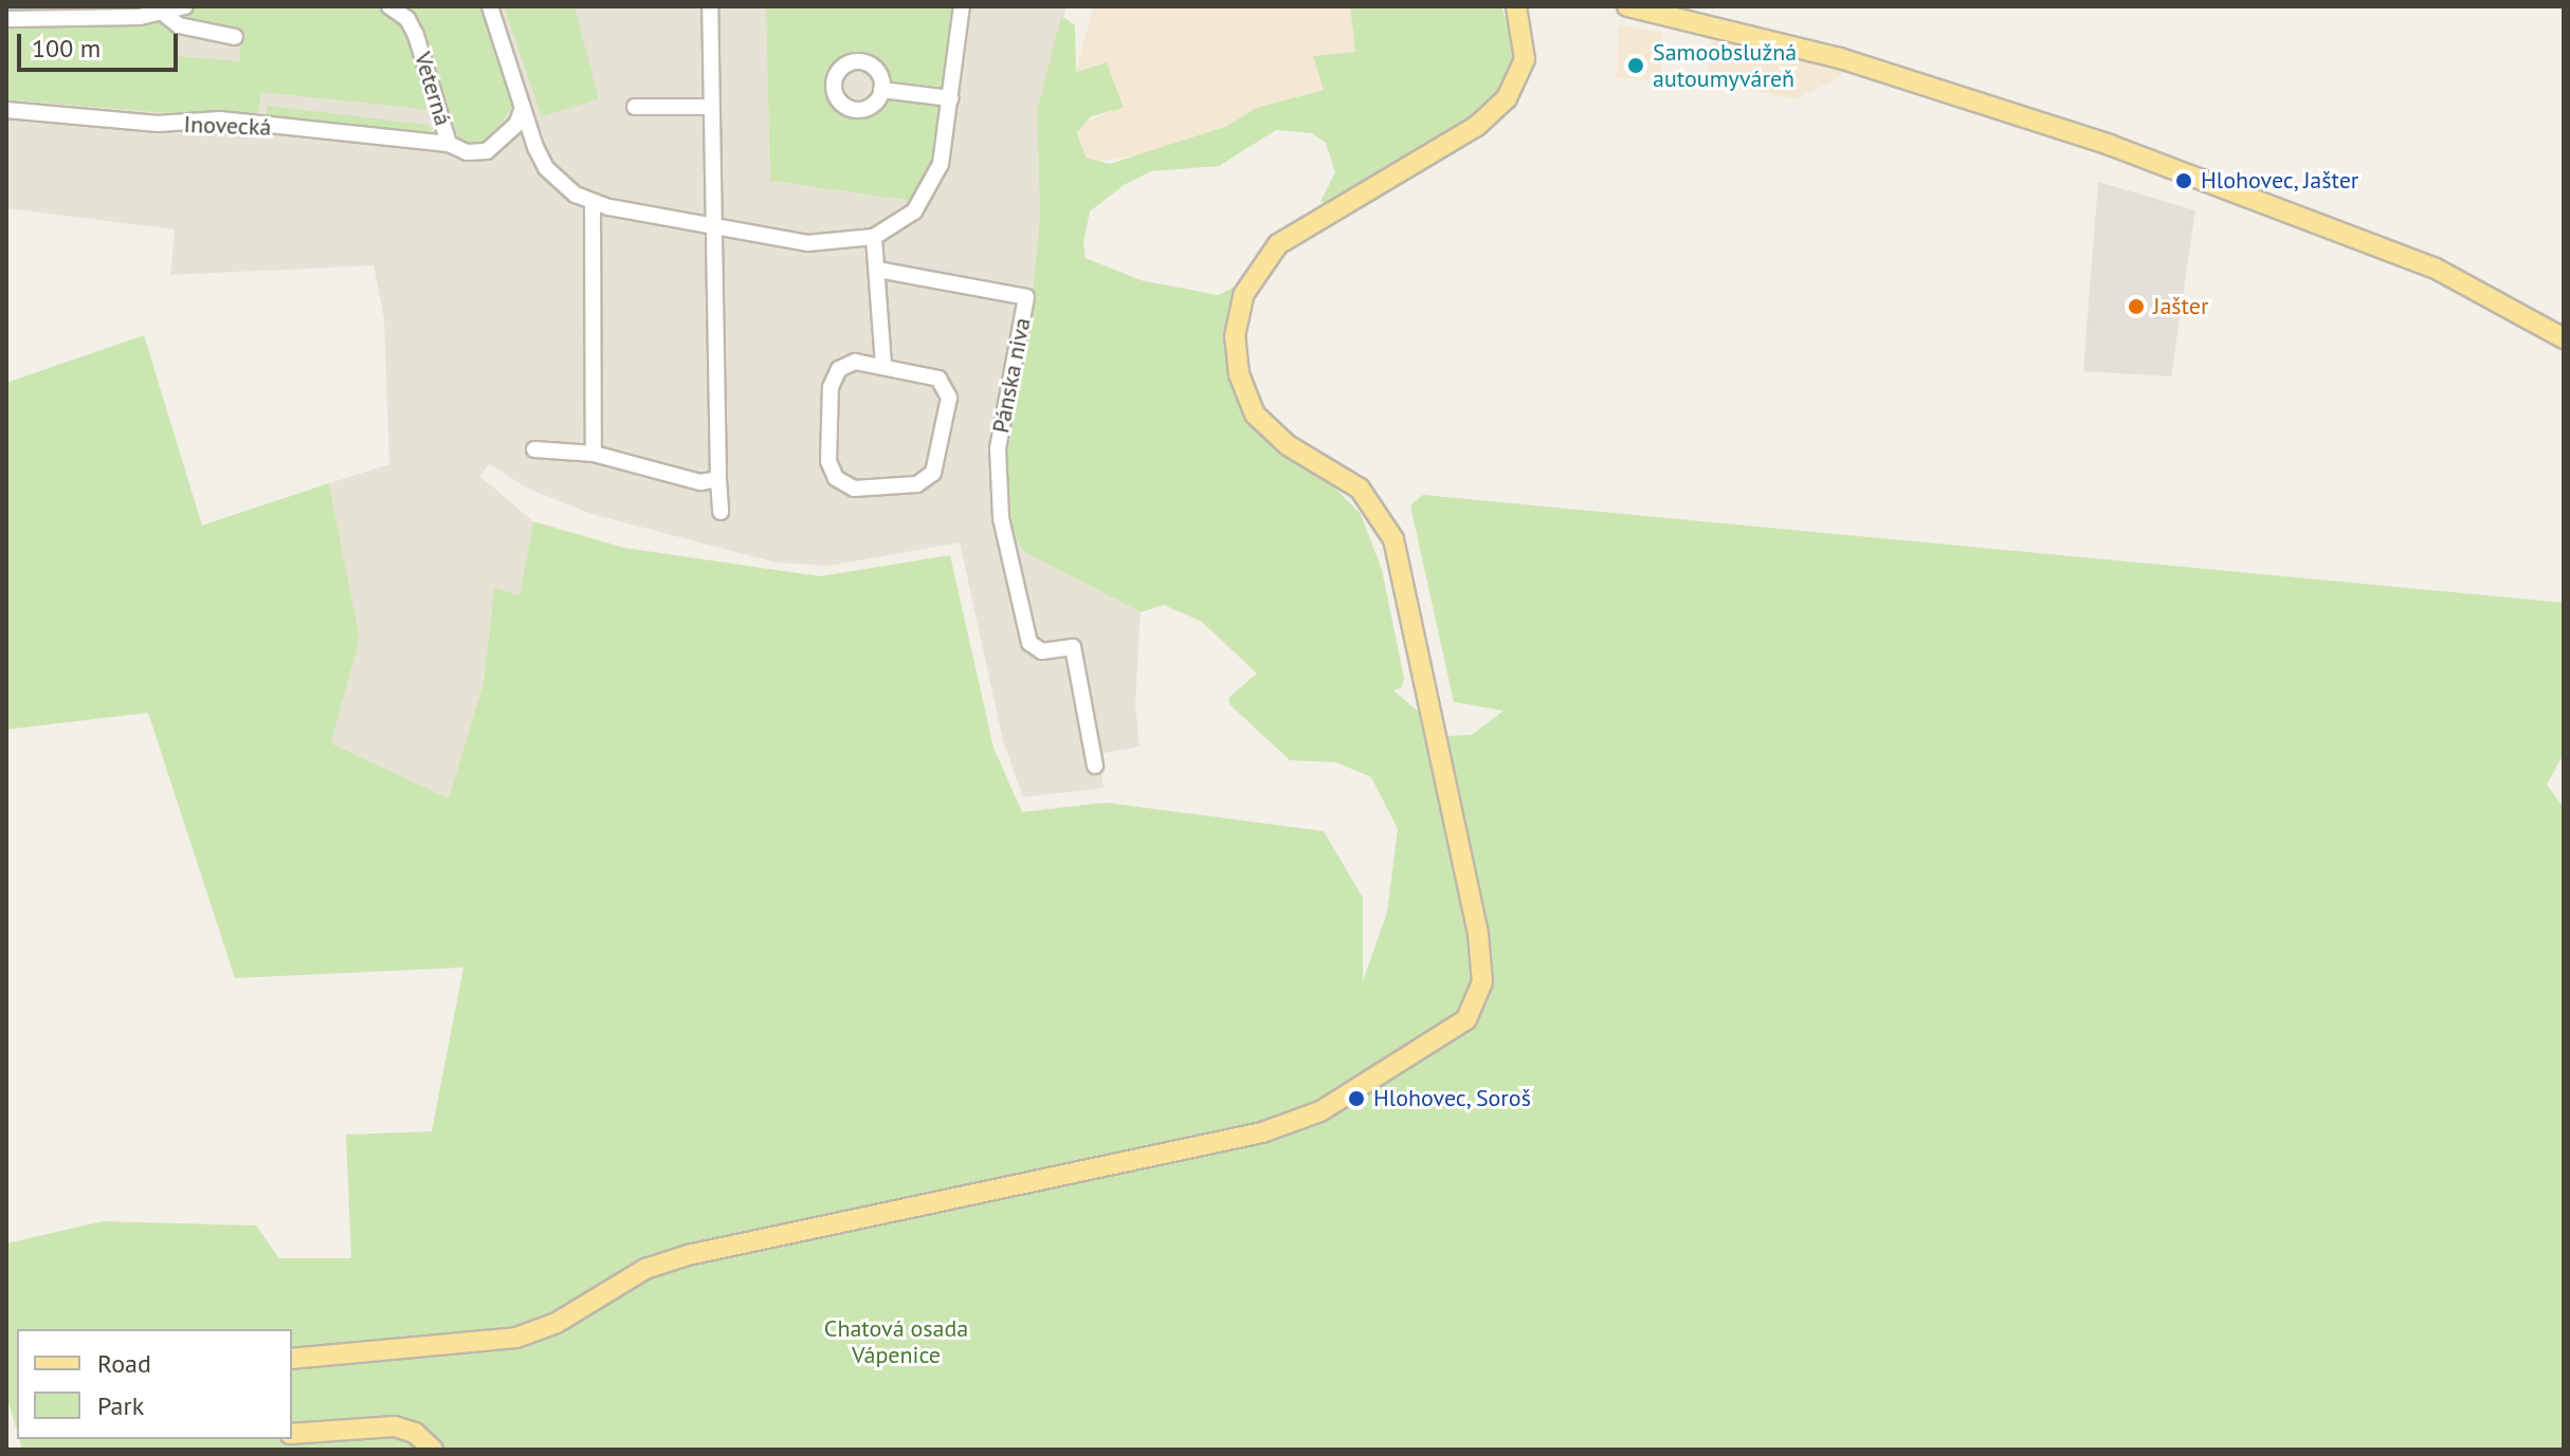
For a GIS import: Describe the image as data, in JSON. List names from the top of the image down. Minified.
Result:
{"streets":{"street":["Veterná","Inovecká","Pánska niva"]},"crossings":[["Veterná","Inovecká"]],"parks":["Chatová osada Vápenice"],"places":["Samoobslužná autoumyváreň","Hlohovec, Jašter","Jašter","Hlohovec, Soroš"],"legend":["Road","Park"],"scale_bar":"100 m"}
